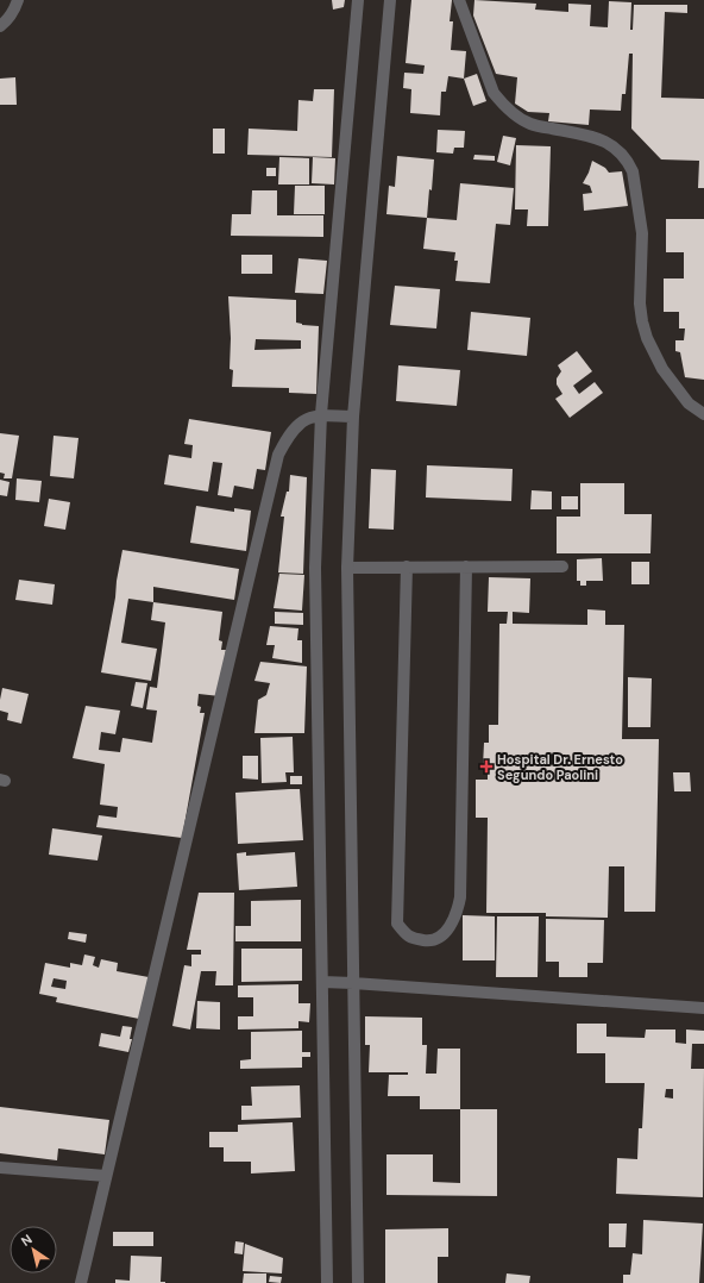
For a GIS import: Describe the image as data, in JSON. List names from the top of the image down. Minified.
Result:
{"places":{"health":["Hospital Dr. Ernesto Segundo Paolini"]},"north":"top left"}
